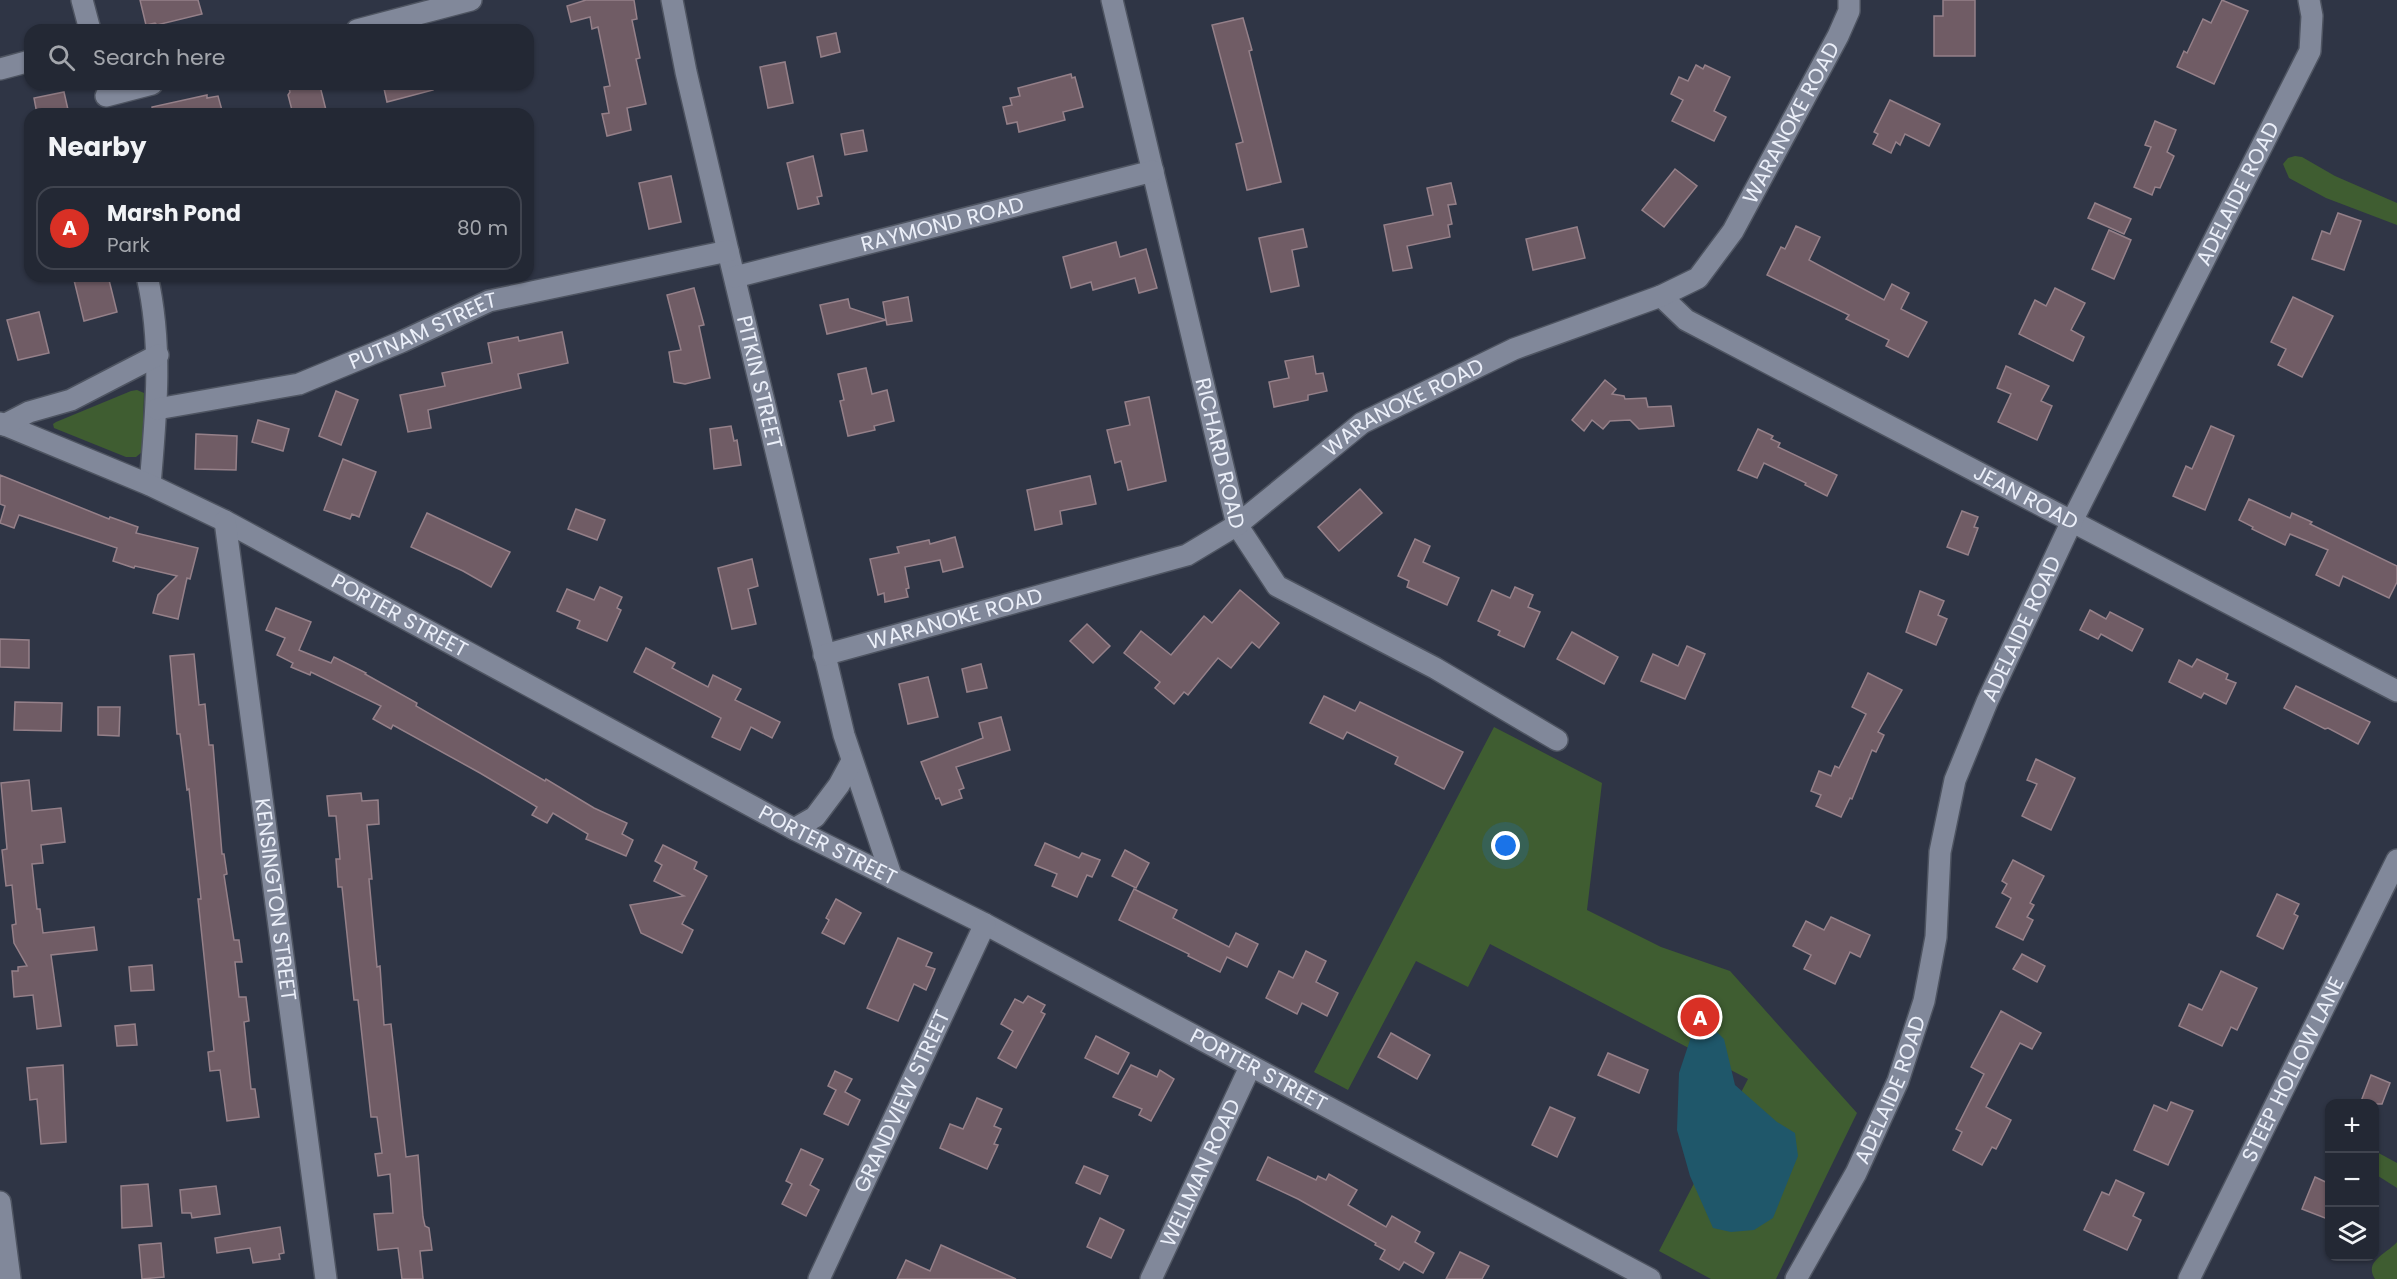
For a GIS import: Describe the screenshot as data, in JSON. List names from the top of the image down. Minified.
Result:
{"streets":{"street":["WARANOKE ROAD","ADELAIDE ROAD","RAYMOND ROAD","PUTNAM STREET","PITKIN STREET","RICHARD ROAD","JEAN ROAD","PORTER STREET","KENSINGTON STREET","STEEP HOLLOW LANE","GRANDVIEW STREET","WELLMAN ROAD"]},"crossings":[["WARANOKE ROAD","PITKIN STREET"],["WARANOKE ROAD","RICHARD ROAD"],["WARANOKE ROAD","JEAN ROAD"],["ADELAIDE ROAD","JEAN ROAD"],["RAYMOND ROAD","PITKIN STREET"],["RAYMOND ROAD","RICHARD ROAD"],["PUTNAM STREET","PITKIN STREET"],["PITKIN STREET","PORTER STREET"],["PORTER STREET","KENSINGTON STREET"],["PORTER STREET","GRANDVIEW STREET"],["PORTER STREET","WELLMAN ROAD"]],"page":{"search":"Search here","heading":"Nearby","list":[{"mark":"A","name":"Marsh Pond","note":"Park","value":"80 m"}],"pins":"A","map_buttons":["+","−"]}}
